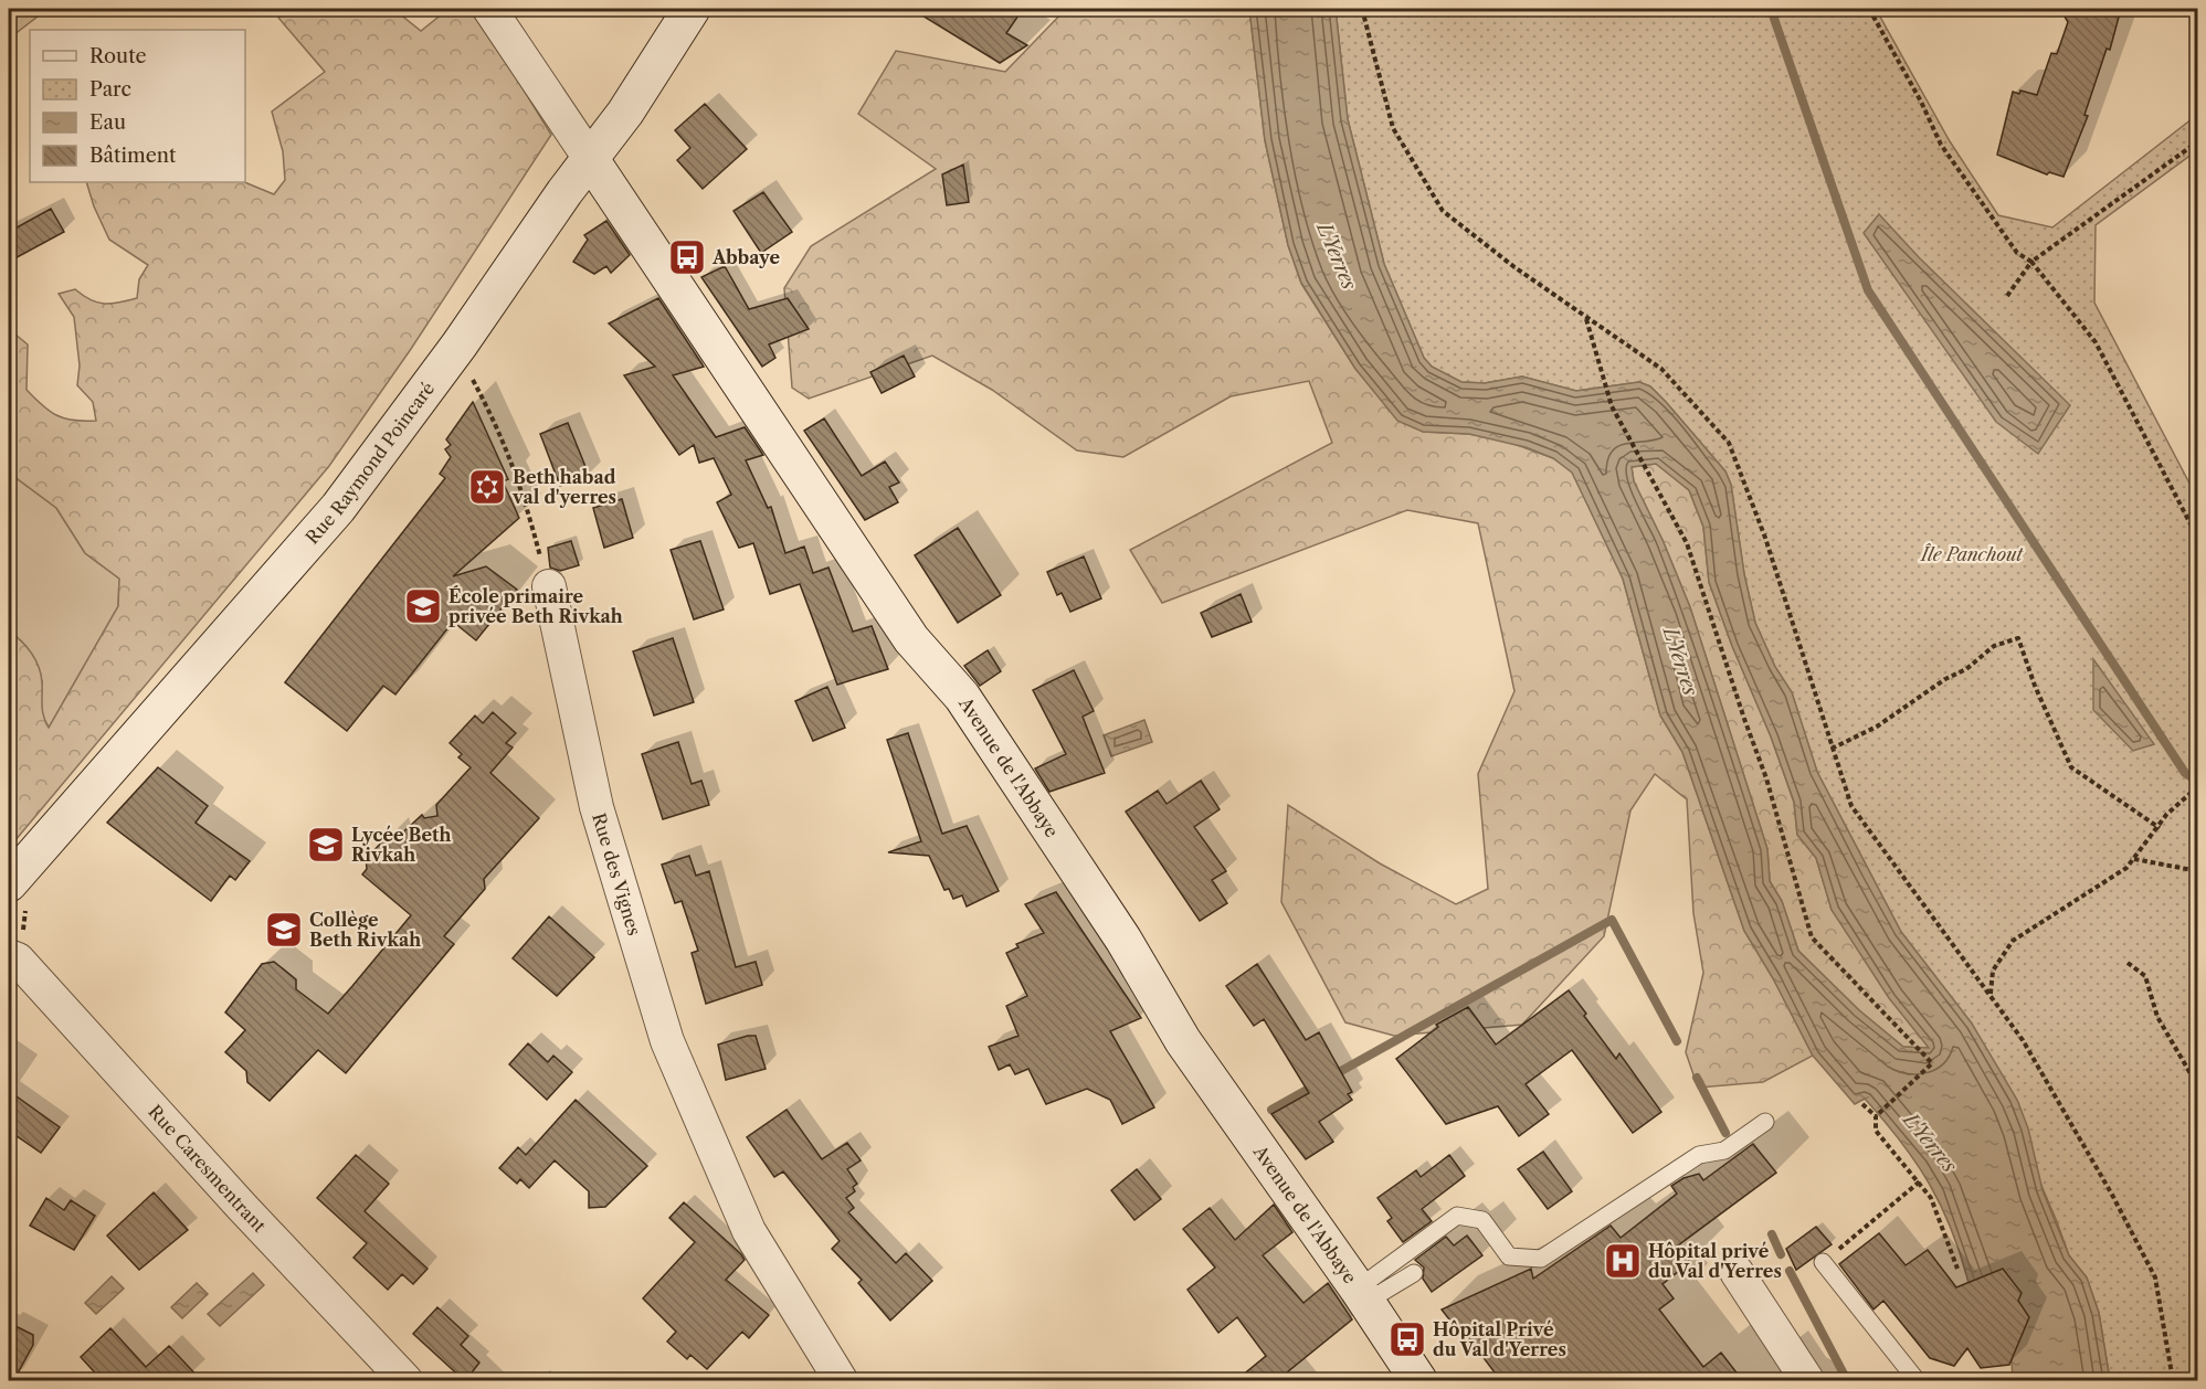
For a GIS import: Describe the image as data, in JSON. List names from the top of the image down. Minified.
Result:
{"streets":{"street":["Rue Raymond Poincaré","Avenue de l'Abbaye","Rue des Vignes","Rue Caresmentrant"]},"crossings":[["Rue Raymond Poincaré","Avenue de l'Abbaye"]],"water":["L'Yerres"],"parks":["Île Panchout"],"places":{"bus stop":["Abbaye","Hôpital Privé du Val d'Yerres"],"synagogue":["Beth habad val d'yerres"],"school or university":["École primaire privée Beth Rivkah","Lycée Beth Rivkah","Collège Beth Rivkah"],"hospital":["Hôpital privé du Val d'Yerres"]},"legend":["Route","Parc","Eau","Bâtiment"]}
